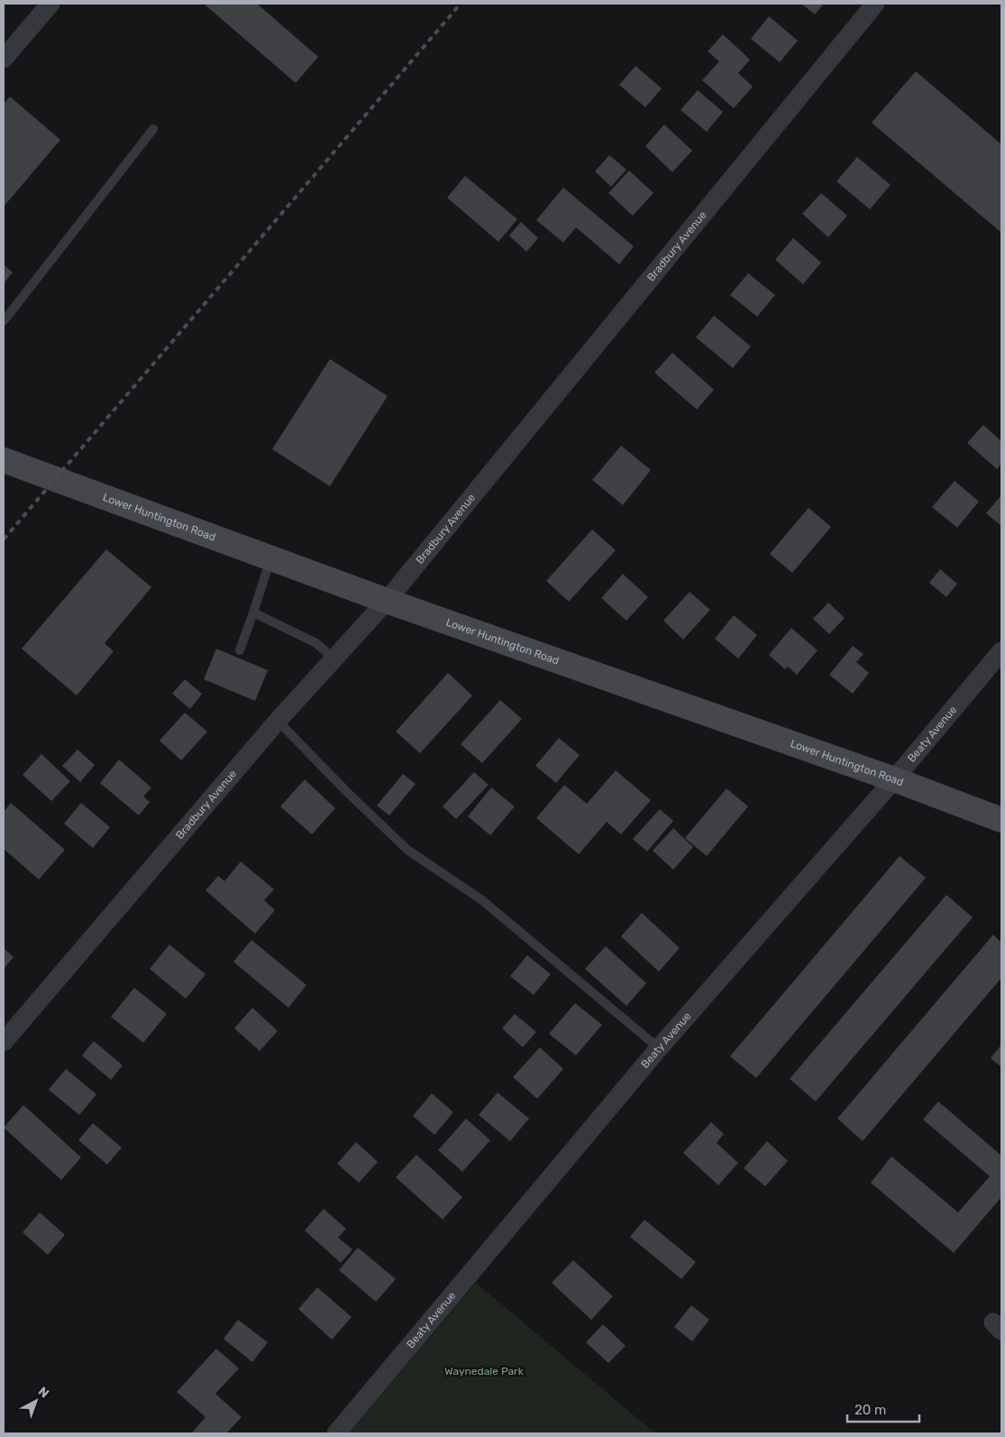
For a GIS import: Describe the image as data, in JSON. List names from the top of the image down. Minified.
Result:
{"streets":{"main road":["Lower Huntington Road"],"street":["Bradbury Avenue","Beaty Avenue"]},"crossings":[["Bradbury Avenue","Lower Huntington Road"],["Lower Huntington Road","Beaty Avenue"]],"parks":["Waynedale Park"],"scale_bar":"20 m","north":"top right"}
